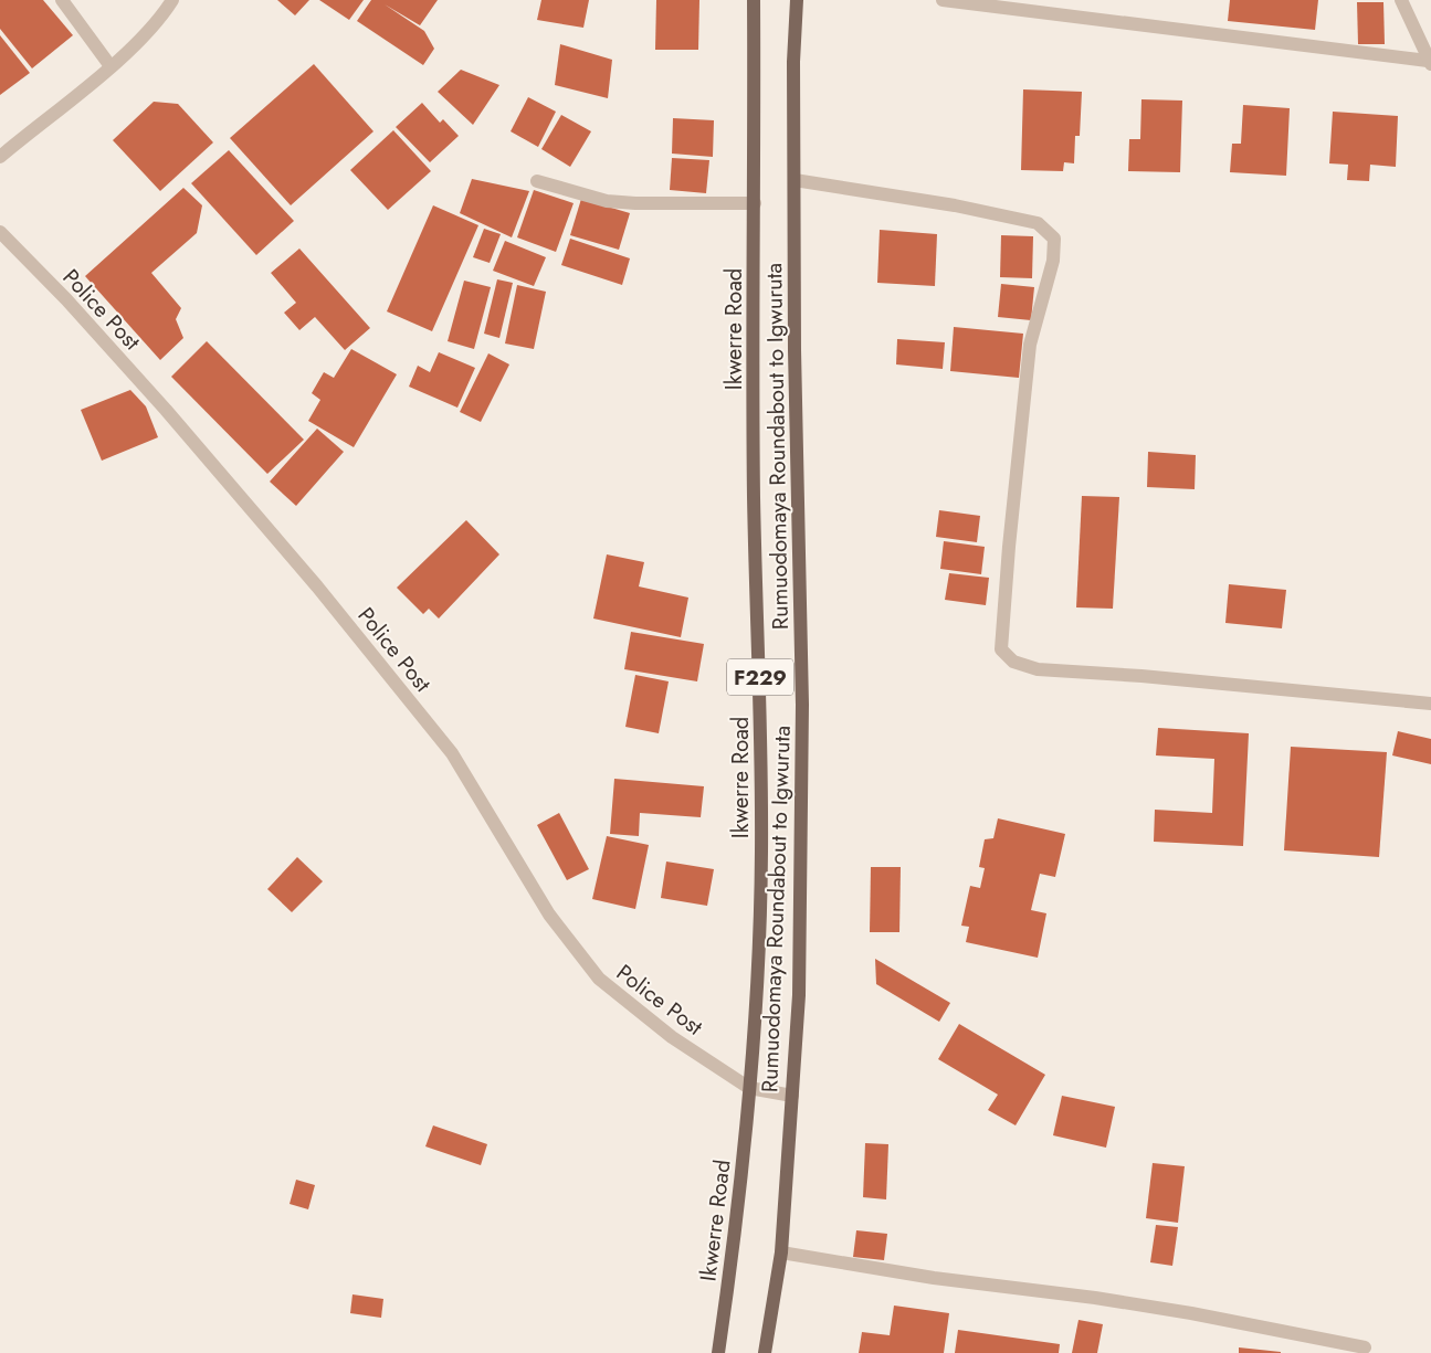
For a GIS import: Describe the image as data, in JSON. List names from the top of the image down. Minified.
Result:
{"streets":{"main road":["Ikwerre Road","Rumuodomaya Roundabout to Igwuruta","F229"],"street":["Police Post"]},"crossings":[["Police Post","Ikwerre Road"]]}
